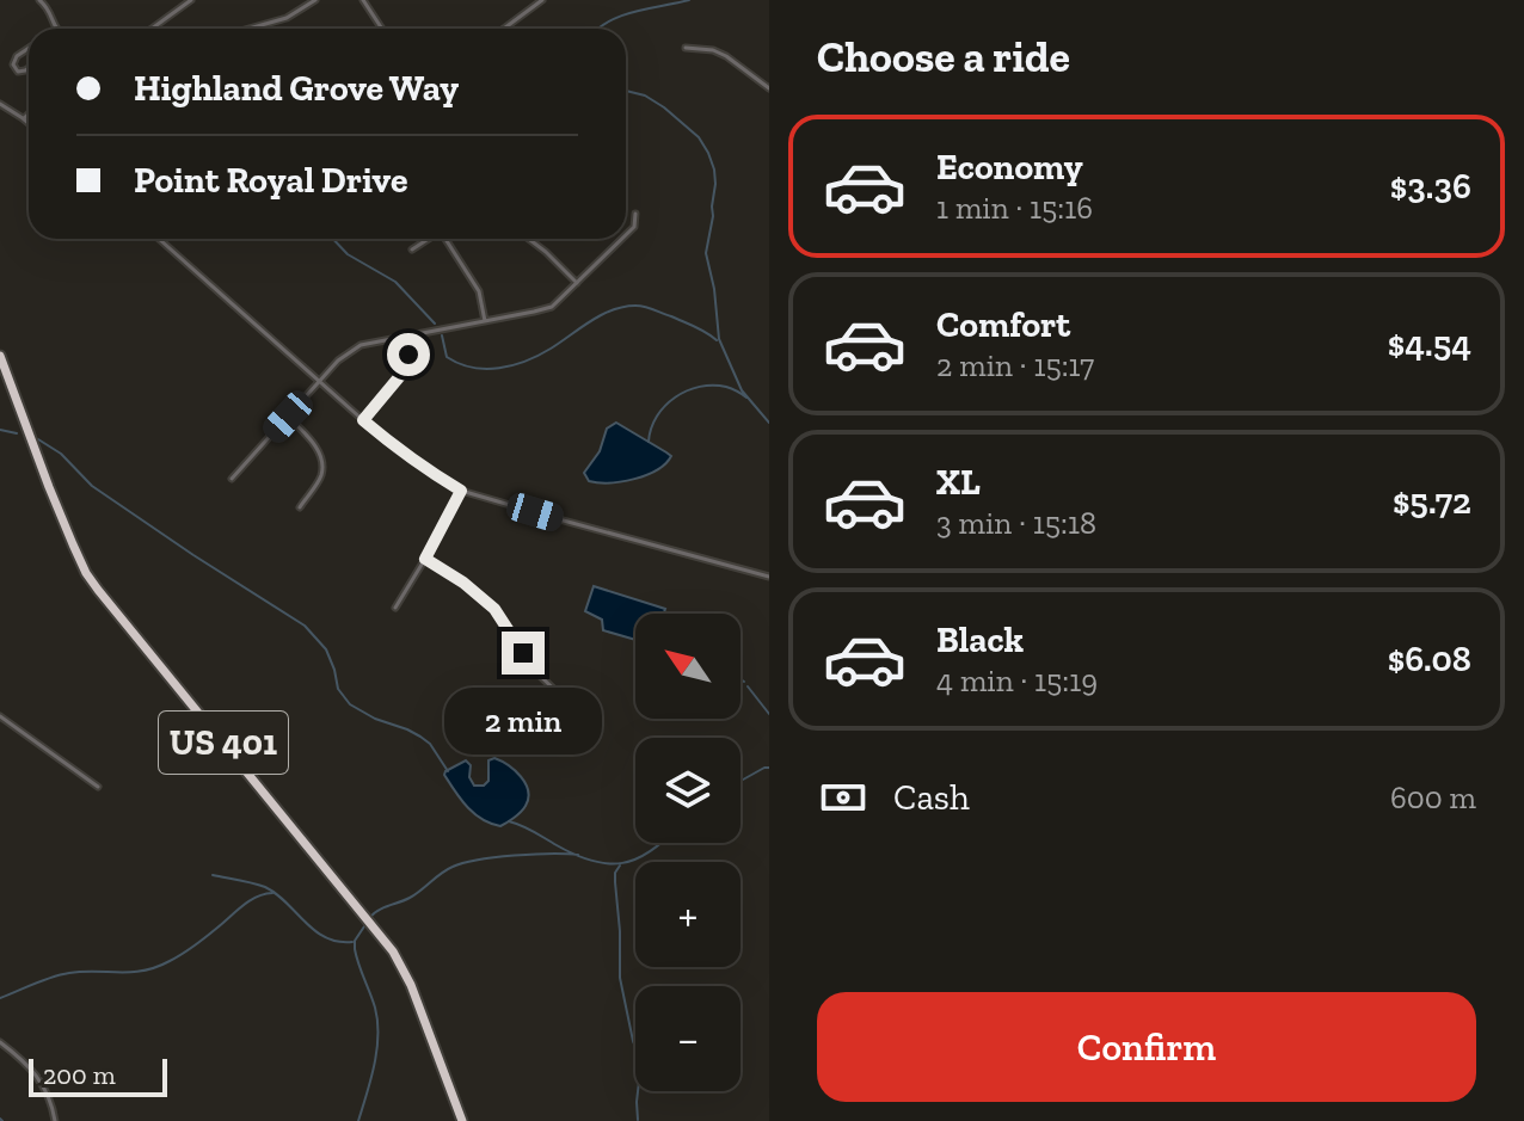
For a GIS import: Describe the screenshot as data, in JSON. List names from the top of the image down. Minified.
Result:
{"streets":{"highway":["US 401"]},"scale_bar":"200 m","north":"top left","page":{"heading":"Choose a ride","banner":["Highland Grove Way","Point Royal Drive"],"list":[{"name":"Economy","note":"1 min · 15:16","value":"$3.36"},{"name":"Comfort","note":"2 min · 15:17","value":"$4.54"},{"name":"XL","note":"3 min · 15:18","value":"$5.72"},{"name":"Black","note":"4 min · 15:19","value":"$6.08"}],"map_buttons":["+","−"],"bubble":"2 min","pay":["Cash","600 m"],"buttons":"Confirm","scale":"200 m"}}
